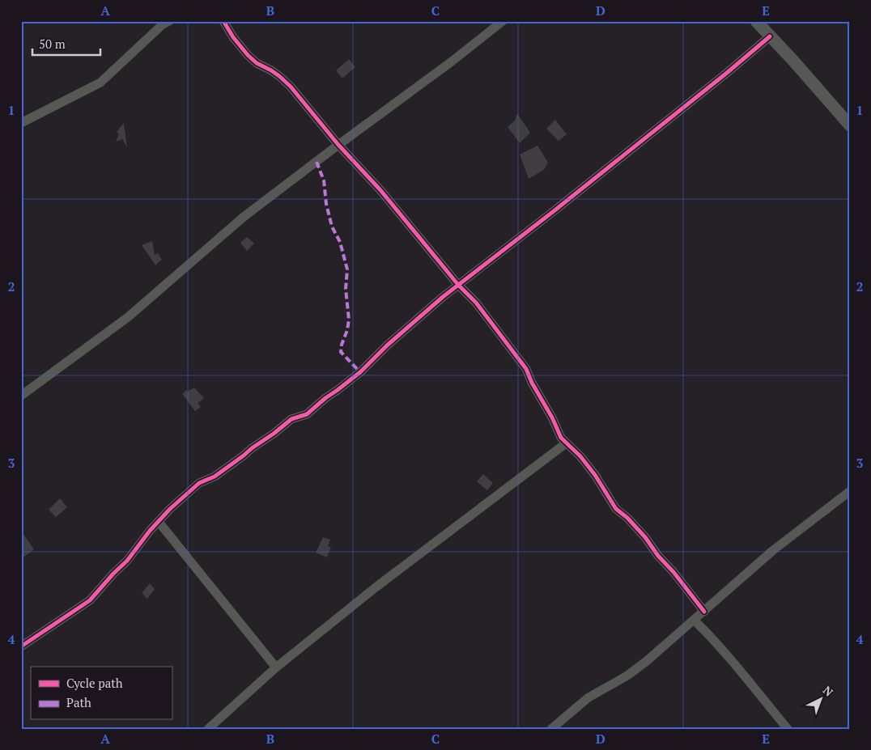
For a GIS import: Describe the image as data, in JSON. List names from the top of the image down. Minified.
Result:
{"legend":["Cycle path","Path"],"scale_bar":"50 m","north":"top right","grid":{"columns":["A","B","C","D","E"],"rows":["1","2","3","4"]}}
